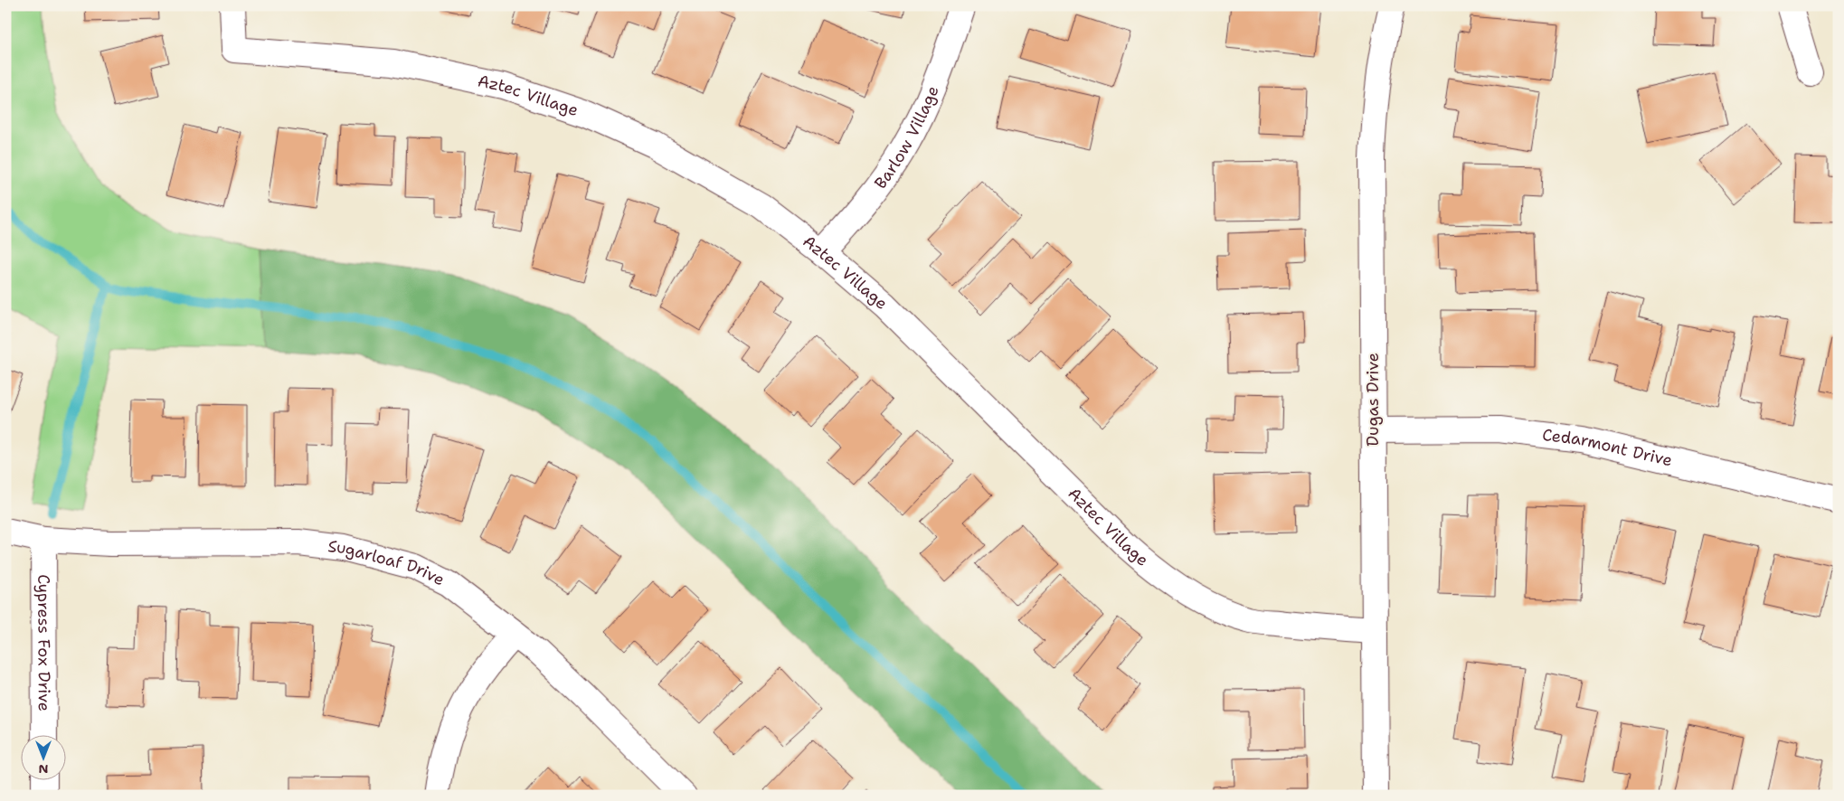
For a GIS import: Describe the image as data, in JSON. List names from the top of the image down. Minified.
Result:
{"streets":{"street":["Aztec Village","Barlow Village","Dugas Drive","Cedarmont Drive","Sugarloaf Drive","Cypress Fox Drive"]},"crossings":[["Aztec Village","Barlow Village"],["Aztec Village","Dugas Drive"],["Dugas Drive","Cedarmont Drive"],["Sugarloaf Drive","Cypress Fox Drive"]],"north":"bottom"}
